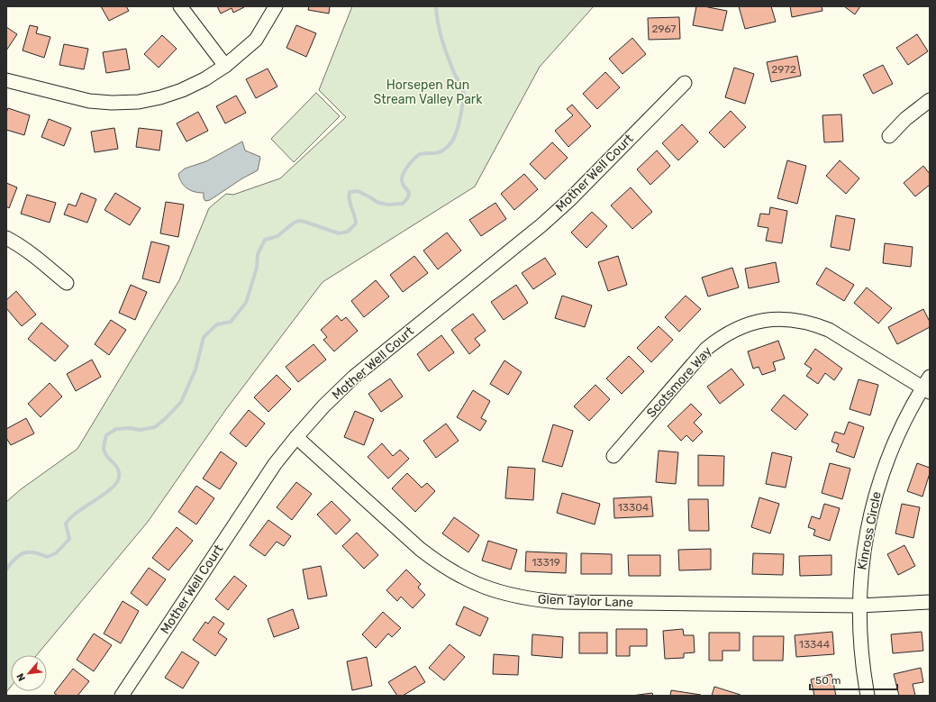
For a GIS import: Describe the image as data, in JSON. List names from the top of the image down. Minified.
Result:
{"streets":{"street":["Mother Well Court","Scotsmore Way","Kinross Circle","Glen Taylor Lane"]},"crossings":[["Mother Well Court","Glen Taylor Lane"],["Scotsmore Way","Kinross Circle"],["Kinross Circle","Glen Taylor Lane"]],"parks":["Horsepen Run Stream Valley Park"],"house_numbers":["2967","2972","13304","13319","13344"],"scale_bar":"50 m","north":"bottom left"}
